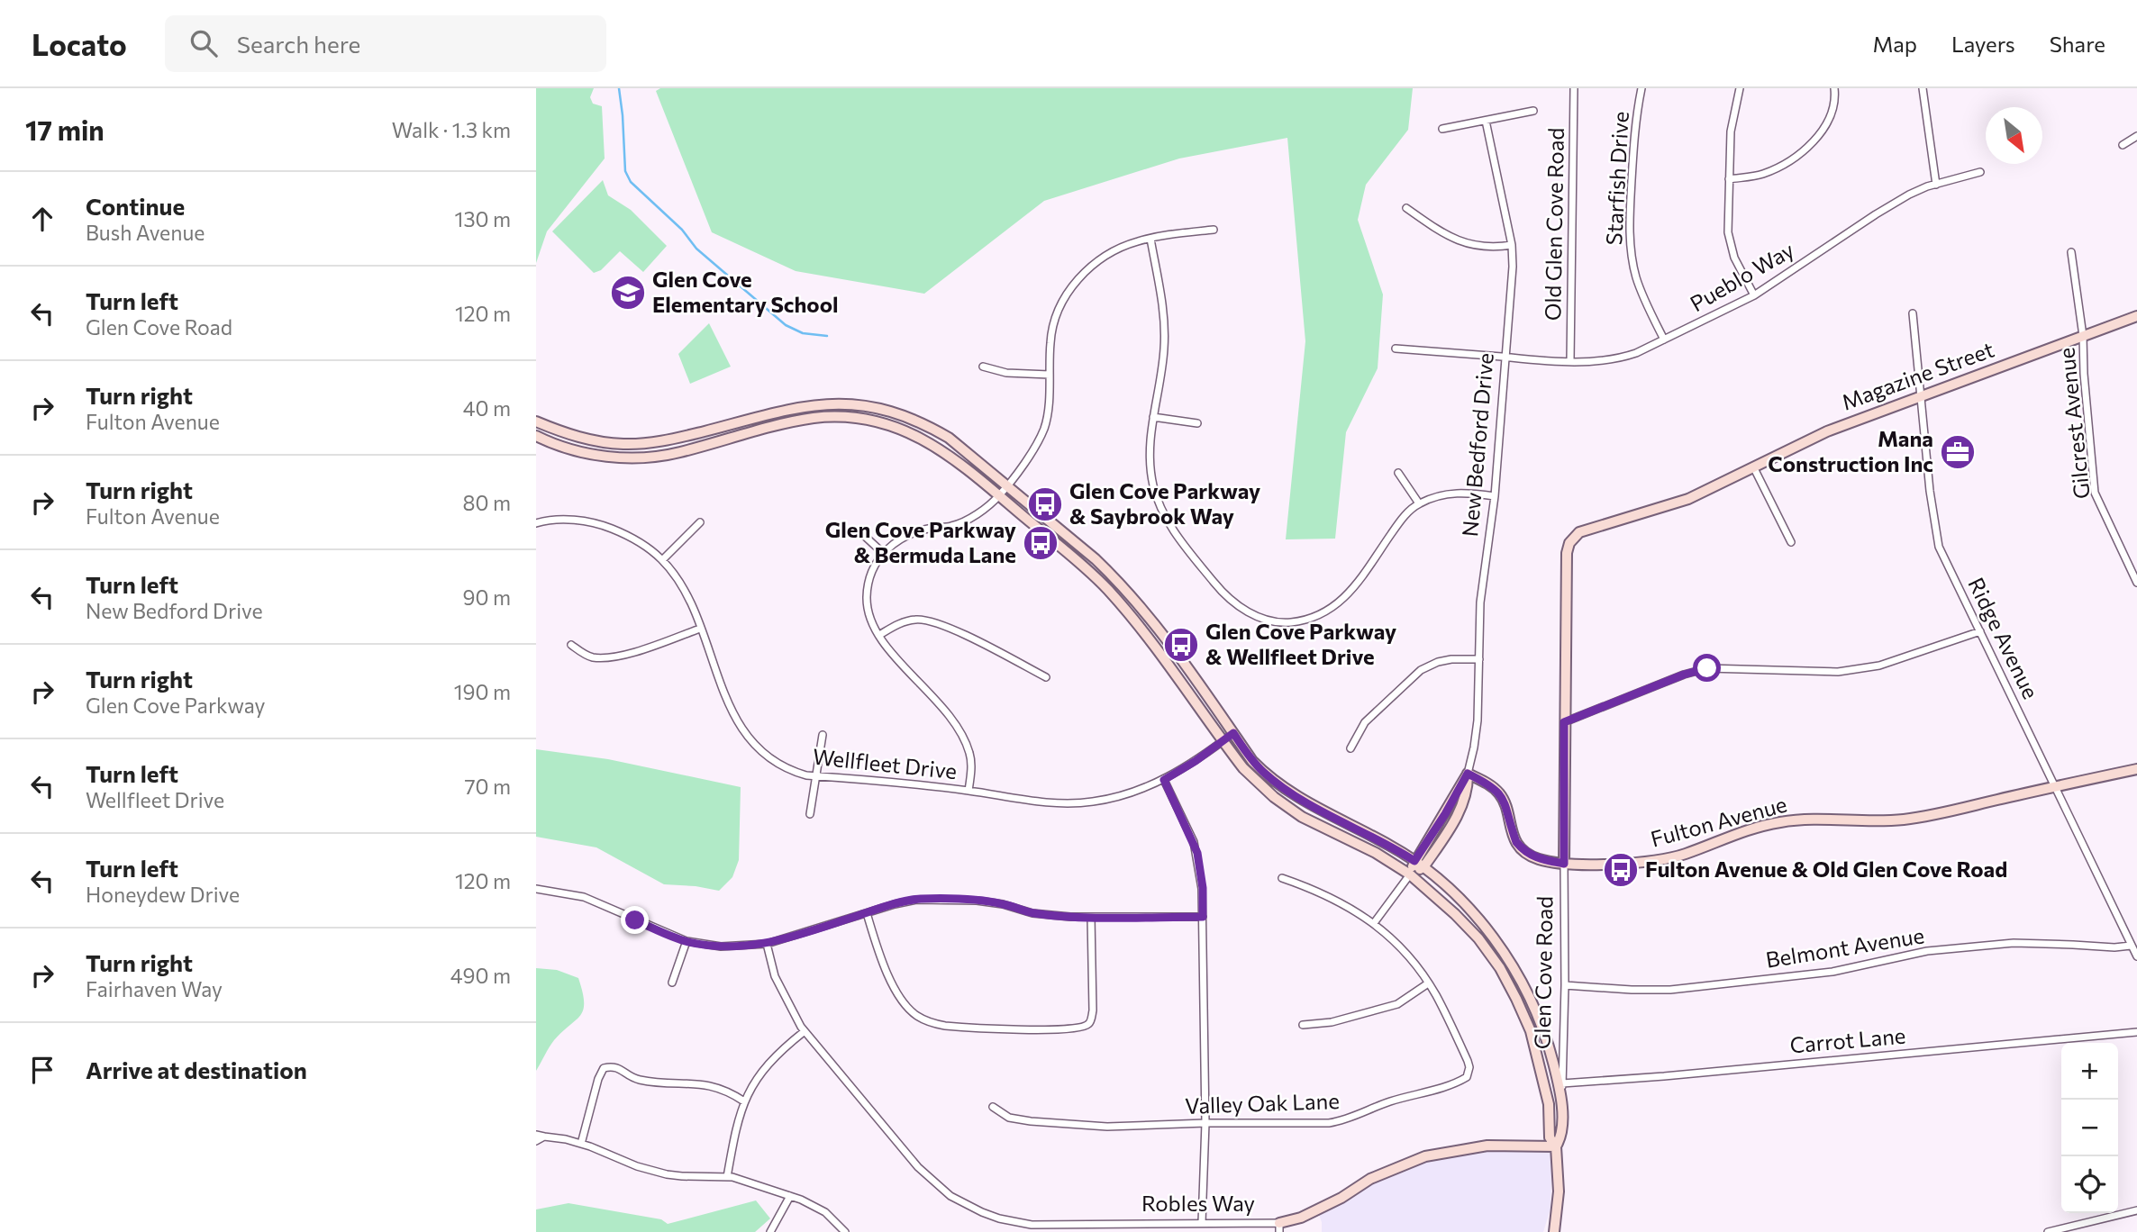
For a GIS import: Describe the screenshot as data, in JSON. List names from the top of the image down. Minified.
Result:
{"streets":{"main road":["Magazine Street","New Bedford Drive","Fulton Avenue","Glen Cove Road","Robles Way"],"street":["Starfish Drive","Old Glen Cove Road","Pueblo Way","Gilcrest Avenue","Ridge Avenue","Wellfleet Drive","Belmont Avenue","Carrot Lane","Valley Oak Lane"]},"crossings":[["Starfish Drive","Pueblo Way"],["Old Glen Cove Road","Pueblo Way"],["Pueblo Way","New Bedford Drive"],["Magazine Street","Gilcrest Avenue"],["Magazine Street","Ridge Avenue"],["Magazine Street","Glen Cove Road"],["New Bedford Drive","Fulton Avenue"],["New Bedford Drive","Glen Cove Road"],["New Bedford Drive","Valley Oak Lane"],["Ridge Avenue","Fulton Avenue"],["Ridge Avenue","Belmont Avenue"],["Wellfleet Drive","Glen Cove Road"],["Fulton Avenue","Glen Cove Road"],["Belmont Avenue","Glen Cove Road"],["Glen Cove Road","Carrot Lane"],["Glen Cove Road","Robles Way"]],"places":{"school or university":["Glen Cove Elementary School"],"office":["Mana Construction Inc"],"bus stop":["Glen Cove Parkway & Saybrook Way","Glen Cove Parkway & Bermuda Lane","Glen Cove Parkway & Wellfleet Drive","Fulton Avenue & Old Glen Cove Road"]},"north":"bottom right","page":{"header":"Locato","search":"Search here","nav":["Map","Layers","Share"],"heading":["17 min","Walk · 1.3 km"],"list":[["Continue","Bush Avenue","130 m"],["Turn left","Glen Cove Road","120 m"],["Turn right","Fulton Avenue","40 m"],["Turn right","Fulton Avenue","80 m"],["Turn left","New Bedford Drive","90 m"],["Turn right","Glen Cove Parkway","190 m"],["Turn left","Wellfleet Drive","70 m"],["Turn left","Honeydew Drive","120 m"],["Turn right","Fairhaven Way","490 m"],"Arrive at destination"],"map_buttons":["+","−"]}}
